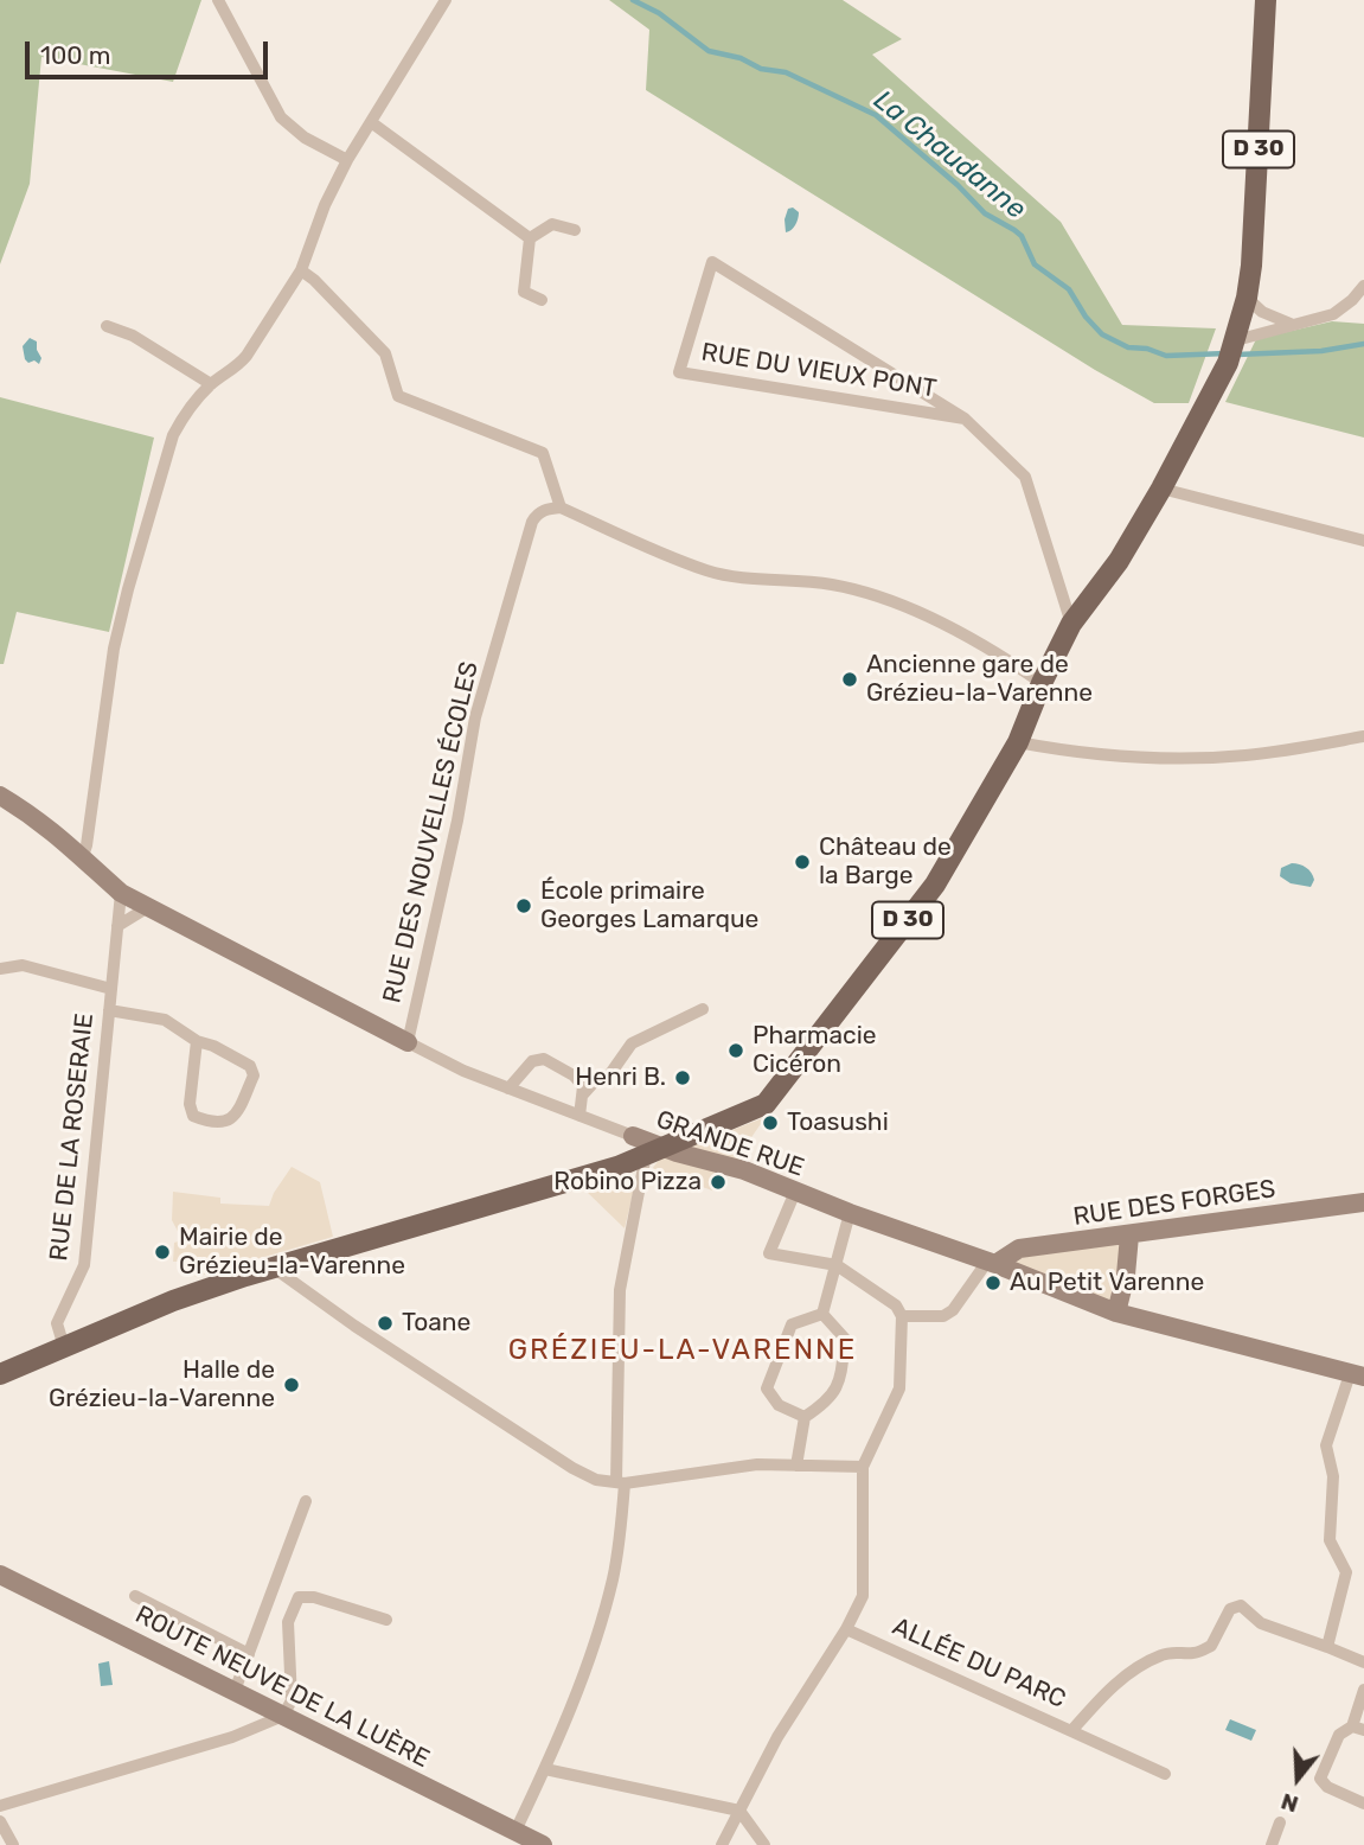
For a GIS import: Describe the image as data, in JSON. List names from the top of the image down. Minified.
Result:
{"streets":{"main road":["D 30"],"street":["RUE DU VIEUX PONT","RUE DES NOUVELLES ÉCOLES","RUE DE LA ROSERAIE","GRANDE RUE","RUE DES FORGES","ALLÉE DU PARC","ROUTE NEUVE DE LA LUÈRE"]},"crossings":[["D 30","RUE DU VIEUX PONT"],["D 30","RUE DE LA ROSERAIE"],["D 30","GRANDE RUE"],["RUE DES NOUVELLES ÉCOLES","GRANDE RUE"],["RUE DE LA ROSERAIE","GRANDE RUE"],["GRANDE RUE","RUE DES FORGES"]],"districts":["GRÉZIEU-LA-VARENNE"],"water":["La Chaudanne"],"places":["Ancienne gare de Grézieu-la-Varenne","Château de la Barge","École primaire Georges Lamarque","Pharmacie Cicéron","Henri B.","Toasushi","Robino Pizza","Mairie de Grézieu-la-Varenne","Au Petit Varenne","Toane","Halle de Grézieu-la-Varenne"],"scale_bar":"100 m","north":"bottom"}
